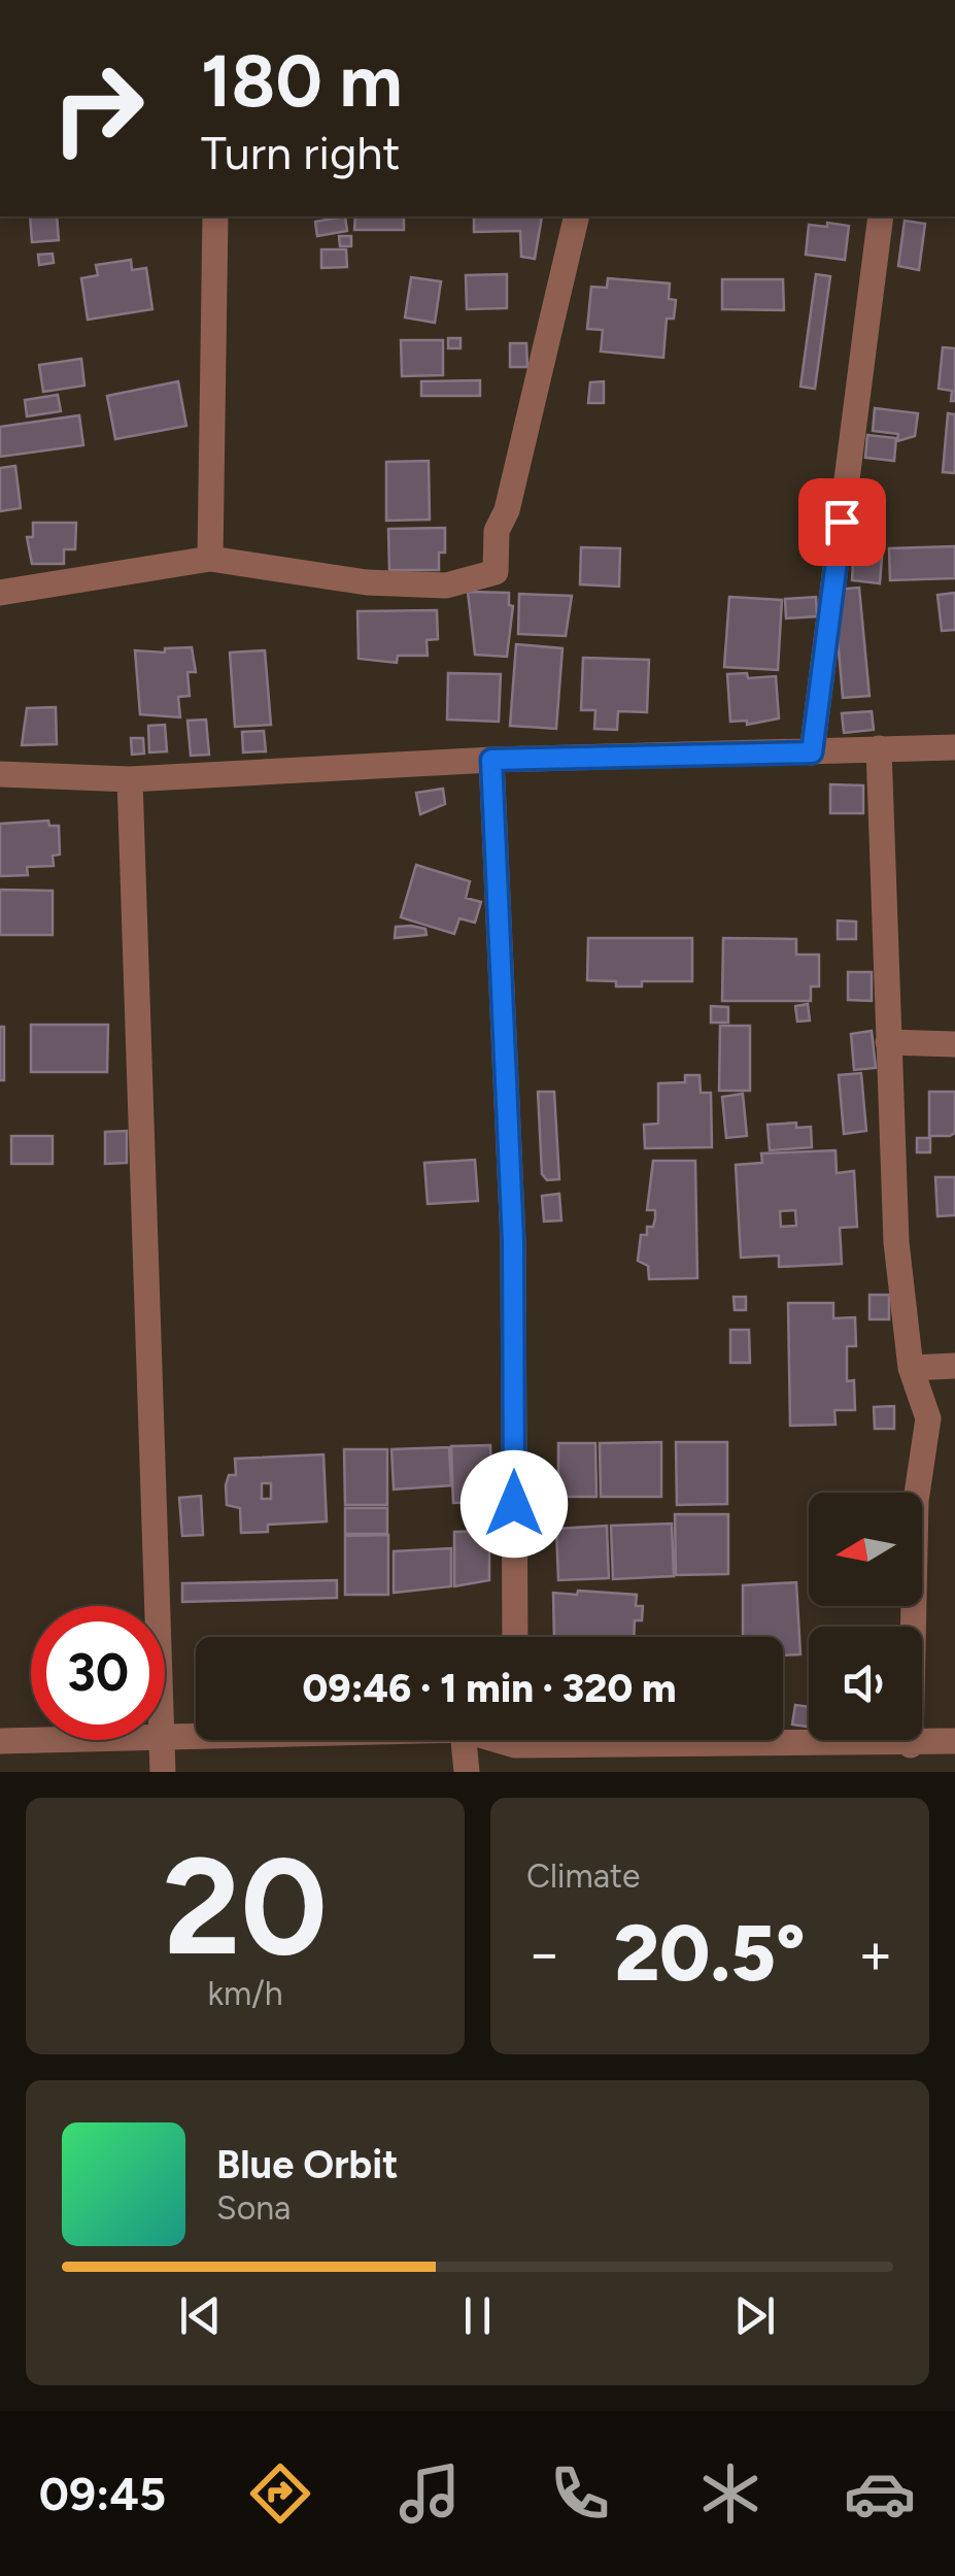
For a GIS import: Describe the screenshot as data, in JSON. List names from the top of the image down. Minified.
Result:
{"north":"left","page":{"turn":["180 m","Turn right"],"limit":"30","trip":"09:46 · 1 min · 320 m","tile":[["20","km/h"],"Climate"],"heat":["−","20.5°","+"],"song":["Blue Orbit","Sona"],"tabs":"09:45"}}
